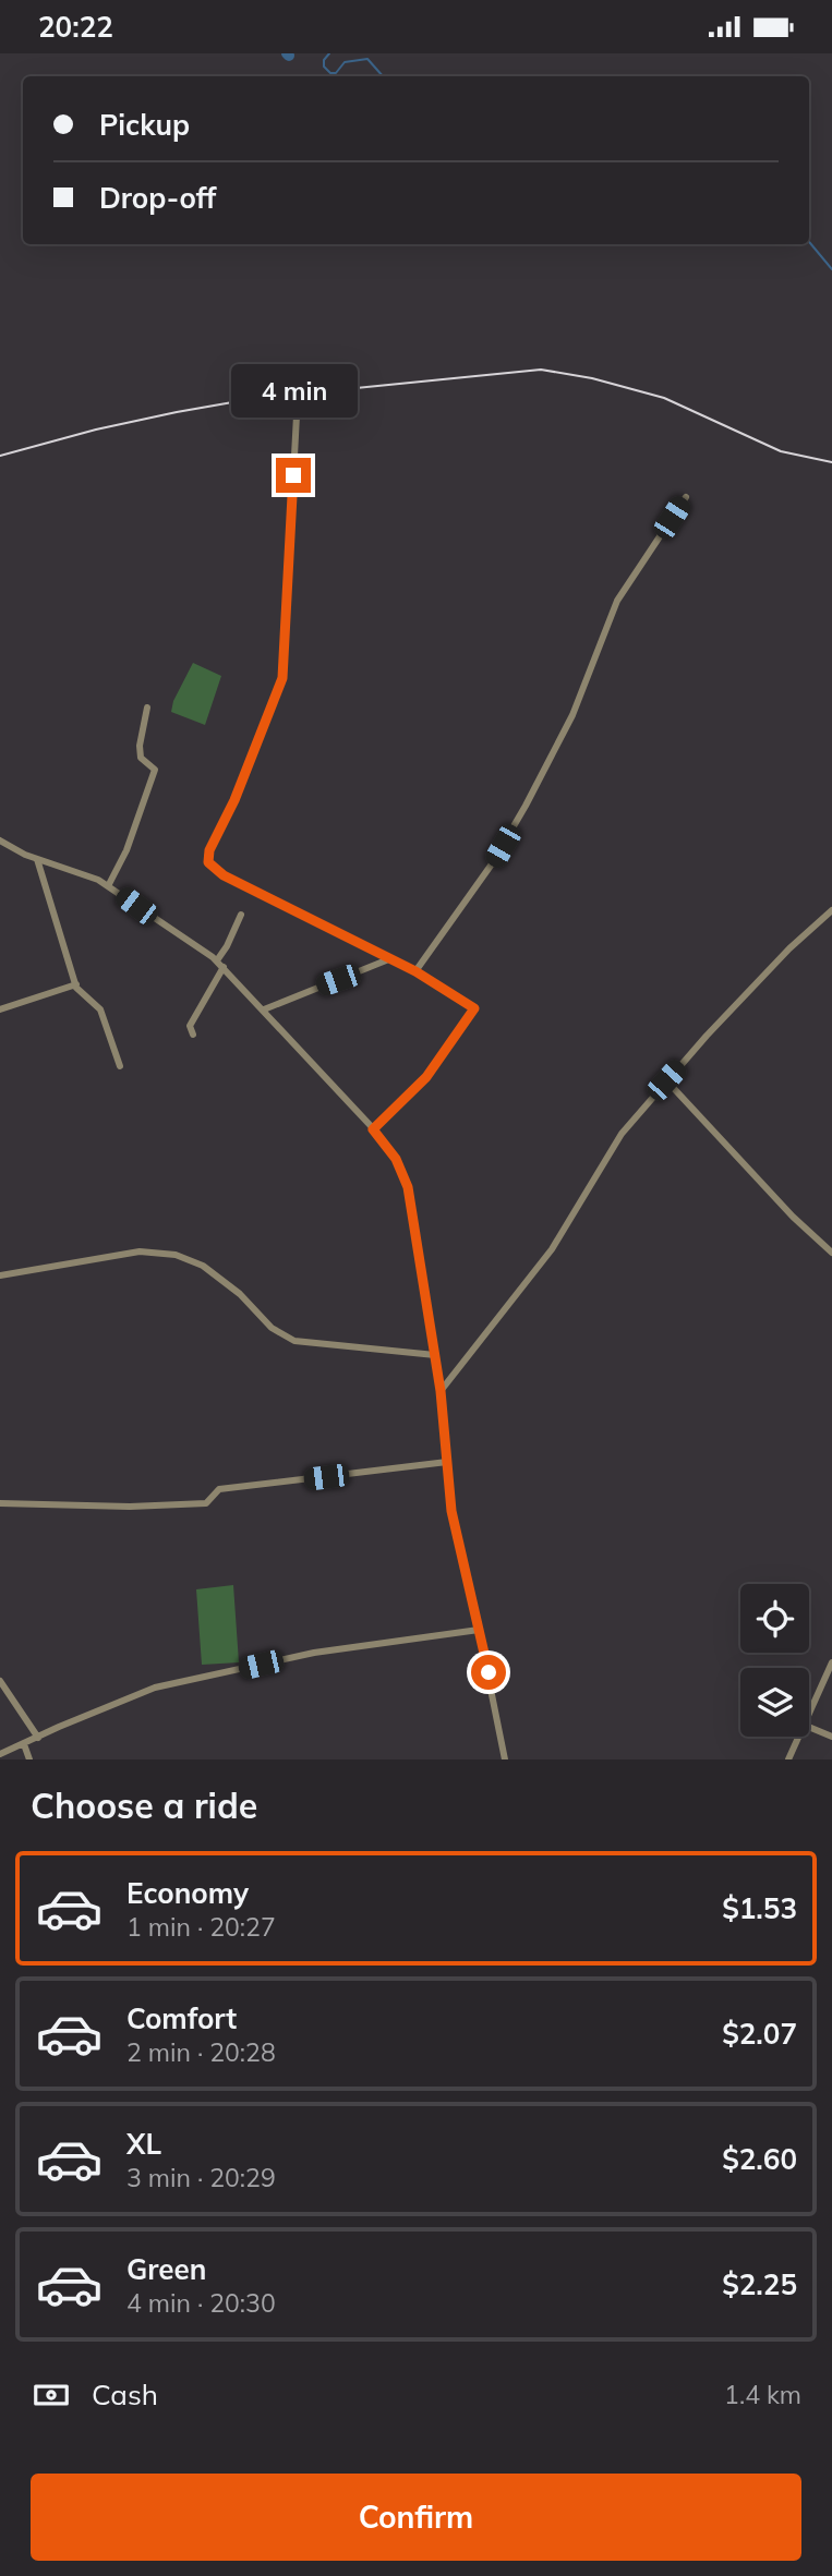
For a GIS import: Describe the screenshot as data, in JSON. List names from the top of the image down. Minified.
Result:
{"page":{"status":"20:22","banner":["Pickup","Drop-off"],"bubble":"4 min","heading":"Choose a ride","list":[{"name":"Economy","note":"1 min · 20:27","value":"$1.53"},{"name":"Comfort","note":"2 min · 20:28","value":"$2.07"},{"name":"XL","note":"3 min · 20:29","value":"$2.60"},{"name":"Green","note":"4 min · 20:30","value":"$2.25"}],"pay":["Cash","1.4 km"],"buttons":"Confirm"}}
